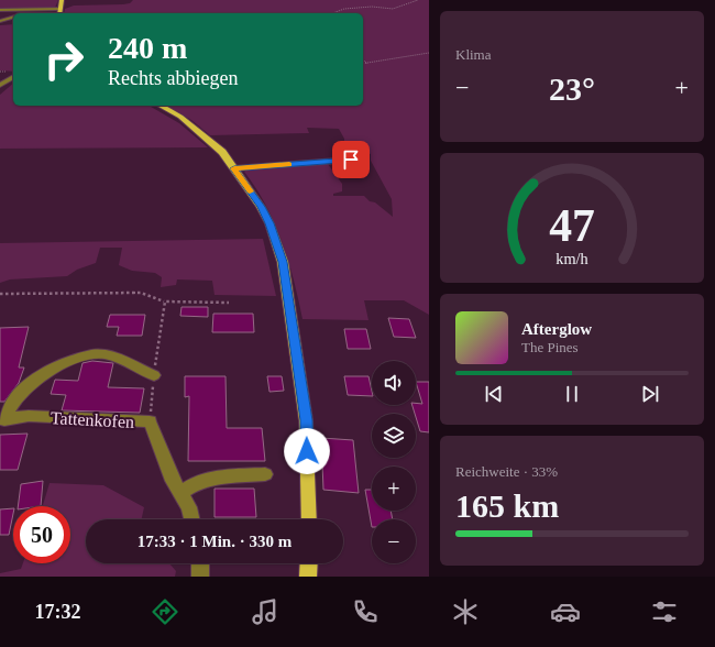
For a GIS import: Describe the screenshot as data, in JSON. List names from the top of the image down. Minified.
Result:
{"streets":{"street":["Tattenkofen"]},"page":{"tile":["Klima",["Reichweite · 33%","165 km"]],"turn":["240 m","Rechts abbiegen"],"heat":["−","23°","+"],"song":["Afterglow","The Pines"],"map_buttons":["+","−"],"limit":"50","trip":"17:33 · 1 Min. · 330 m","tabs":"17:32","gauge":["47","km/h"]}}
